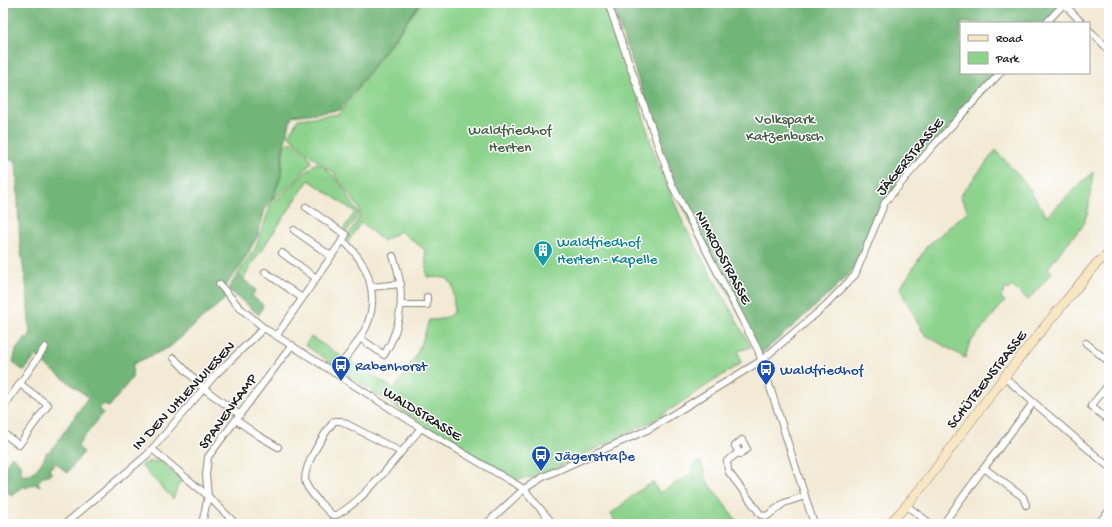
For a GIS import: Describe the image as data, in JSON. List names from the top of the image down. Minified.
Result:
{"streets":{"main road":["SCHÜTZENSTRASSE"],"street":["JÄGERSTRASSE","NIMRODSTRASSE","IN DEN UHLENWIESEN","SPANENKAMP","WALDSTRASSE"]},"crossings":[["JÄGERSTRASSE","NIMRODSTRASSE"],["JÄGERSTRASSE","WALDSTRASSE"],["IN DEN UHLENWIESEN","WALDSTRASSE"],["SPANENKAMP","WALDSTRASSE"]],"parks":["Volkspark Katzenbusch","Waldfriedhof Herten"],"places":{"building":["Waldfriedhof Herten - Kapelle"],"bus stop":["Rabenhorst","Waldfriedhof","Jägerstraße"]},"legend":["Road","Park"]}
